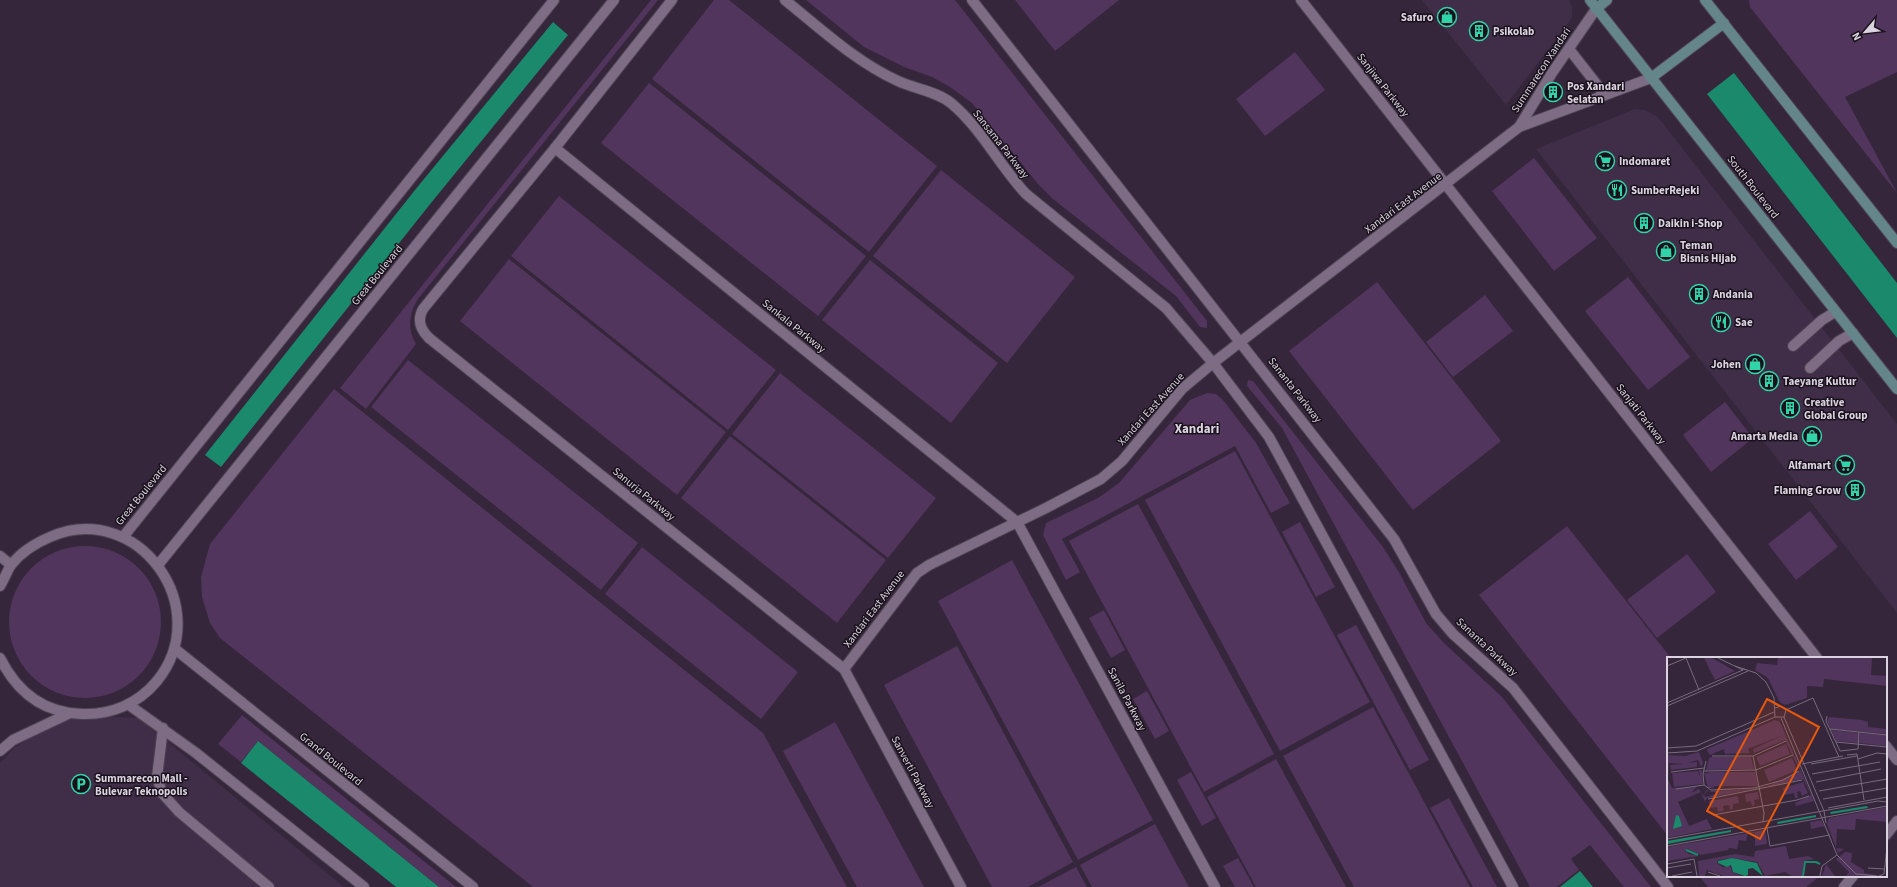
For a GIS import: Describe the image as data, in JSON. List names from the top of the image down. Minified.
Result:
{"streets":{"main road":["South Boulevard"],"street":["Summarecon Xandari","Sanjiwa Parkway","Sansama Parkway","Xandari East Avenue","Great Boulevard","Sankala Parkway","Sananta Parkway","Sanjati Parkway","Sanurja Parkway","Sanila Parkway","Grand Boulevard","Sanverti Parkway"]},"crossings":[["Summarecon Xandari","South Boulevard"],["Summarecon Xandari","Xandari East Avenue"],["Sanjiwa Parkway","Xandari East Avenue"],["Sanjiwa Parkway","Sanjati Parkway"],["Sansama Parkway","Xandari East Avenue"],["Xandari East Avenue","Sankala Parkway"],["Xandari East Avenue","Sananta Parkway"],["Xandari East Avenue","Sanjati Parkway"],["Xandari East Avenue","Sanurja Parkway"],["Xandari East Avenue","Sanila Parkway"],["Xandari East Avenue","Sanverti Parkway"],["Sankala Parkway","Sanurja Parkway"],["Sankala Parkway","Sanila Parkway"],["Sanurja Parkway","Sanverti Parkway"]],"districts":["Xandari"],"places":{"shop":["Safuro","Teman Bisnis Hijab","Johen","Amarta Media"],"building":["Psikolab","Pos Xandari Selatan","Daikin i-Shop","Andania","Taeyang Kultur","Creative Global Group","Flaming Grow"],"supermarket":["Indomaret","Alfamart"],"restaurant":["SumberRejeki","Sae"],"parking":["Summarecon Mall - Bulevar Teknopolis"]},"north":"bottom left"}
